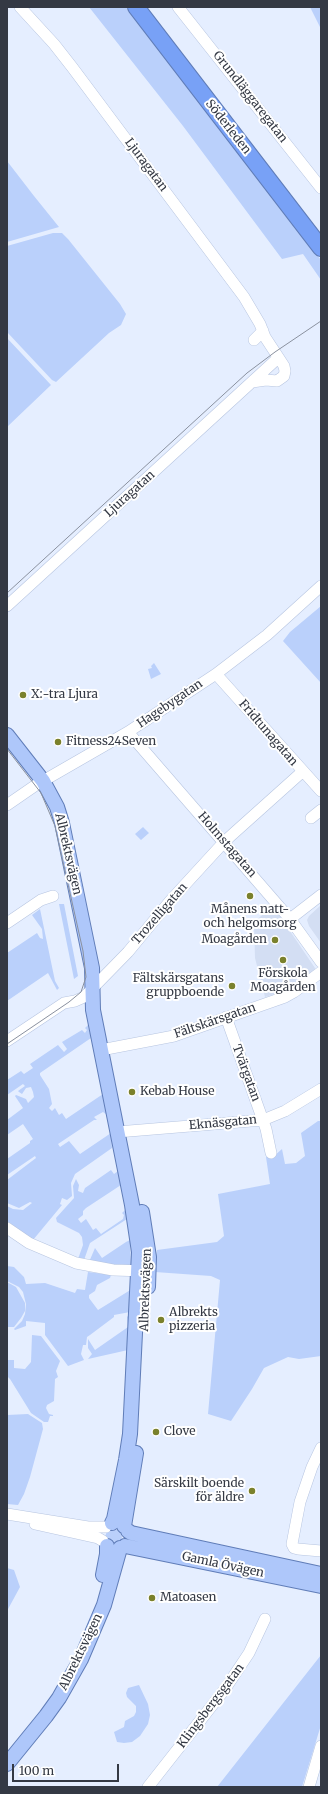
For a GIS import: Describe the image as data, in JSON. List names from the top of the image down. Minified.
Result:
{"streets":{"highway":["Söderleden"],"main road":["Albrektsvägen","Gamla Övägen"],"street":["Grundläggaregatan","Ljuragatan","Hagebygatan","Fridtunagatan","Holmstagatan","Trozelligatan","Fältskärsgatan","Tvärgatan","Eknäsgatan","Klingsbergsgatan"]},"crossings":[["Hagebygatan","Fridtunagatan"],["Hagebygatan","Holmstagatan"],["Hagebygatan","Albrektsvägen"],["Fridtunagatan","Trozelligatan"],["Holmstagatan","Trozelligatan"],["Albrektsvägen","Trozelligatan"],["Albrektsvägen","Fältskärsgatan"],["Albrektsvägen","Eknäsgatan"],["Albrektsvägen","Gamla Övägen"],["Fältskärsgatan","Tvärgatan"],["Tvärgatan","Eknäsgatan"]],"places":["X:-tra Ljura","Fitness24Seven","Månens natt- och helgomsorg","Moagården","Förskola Moagården","Fältskärsgatans gruppboende","Kebab House","Albrekts pizzeria","Clove","Särskilt boende för äldre","Matoasen"],"scale_bar":"100 m"}
